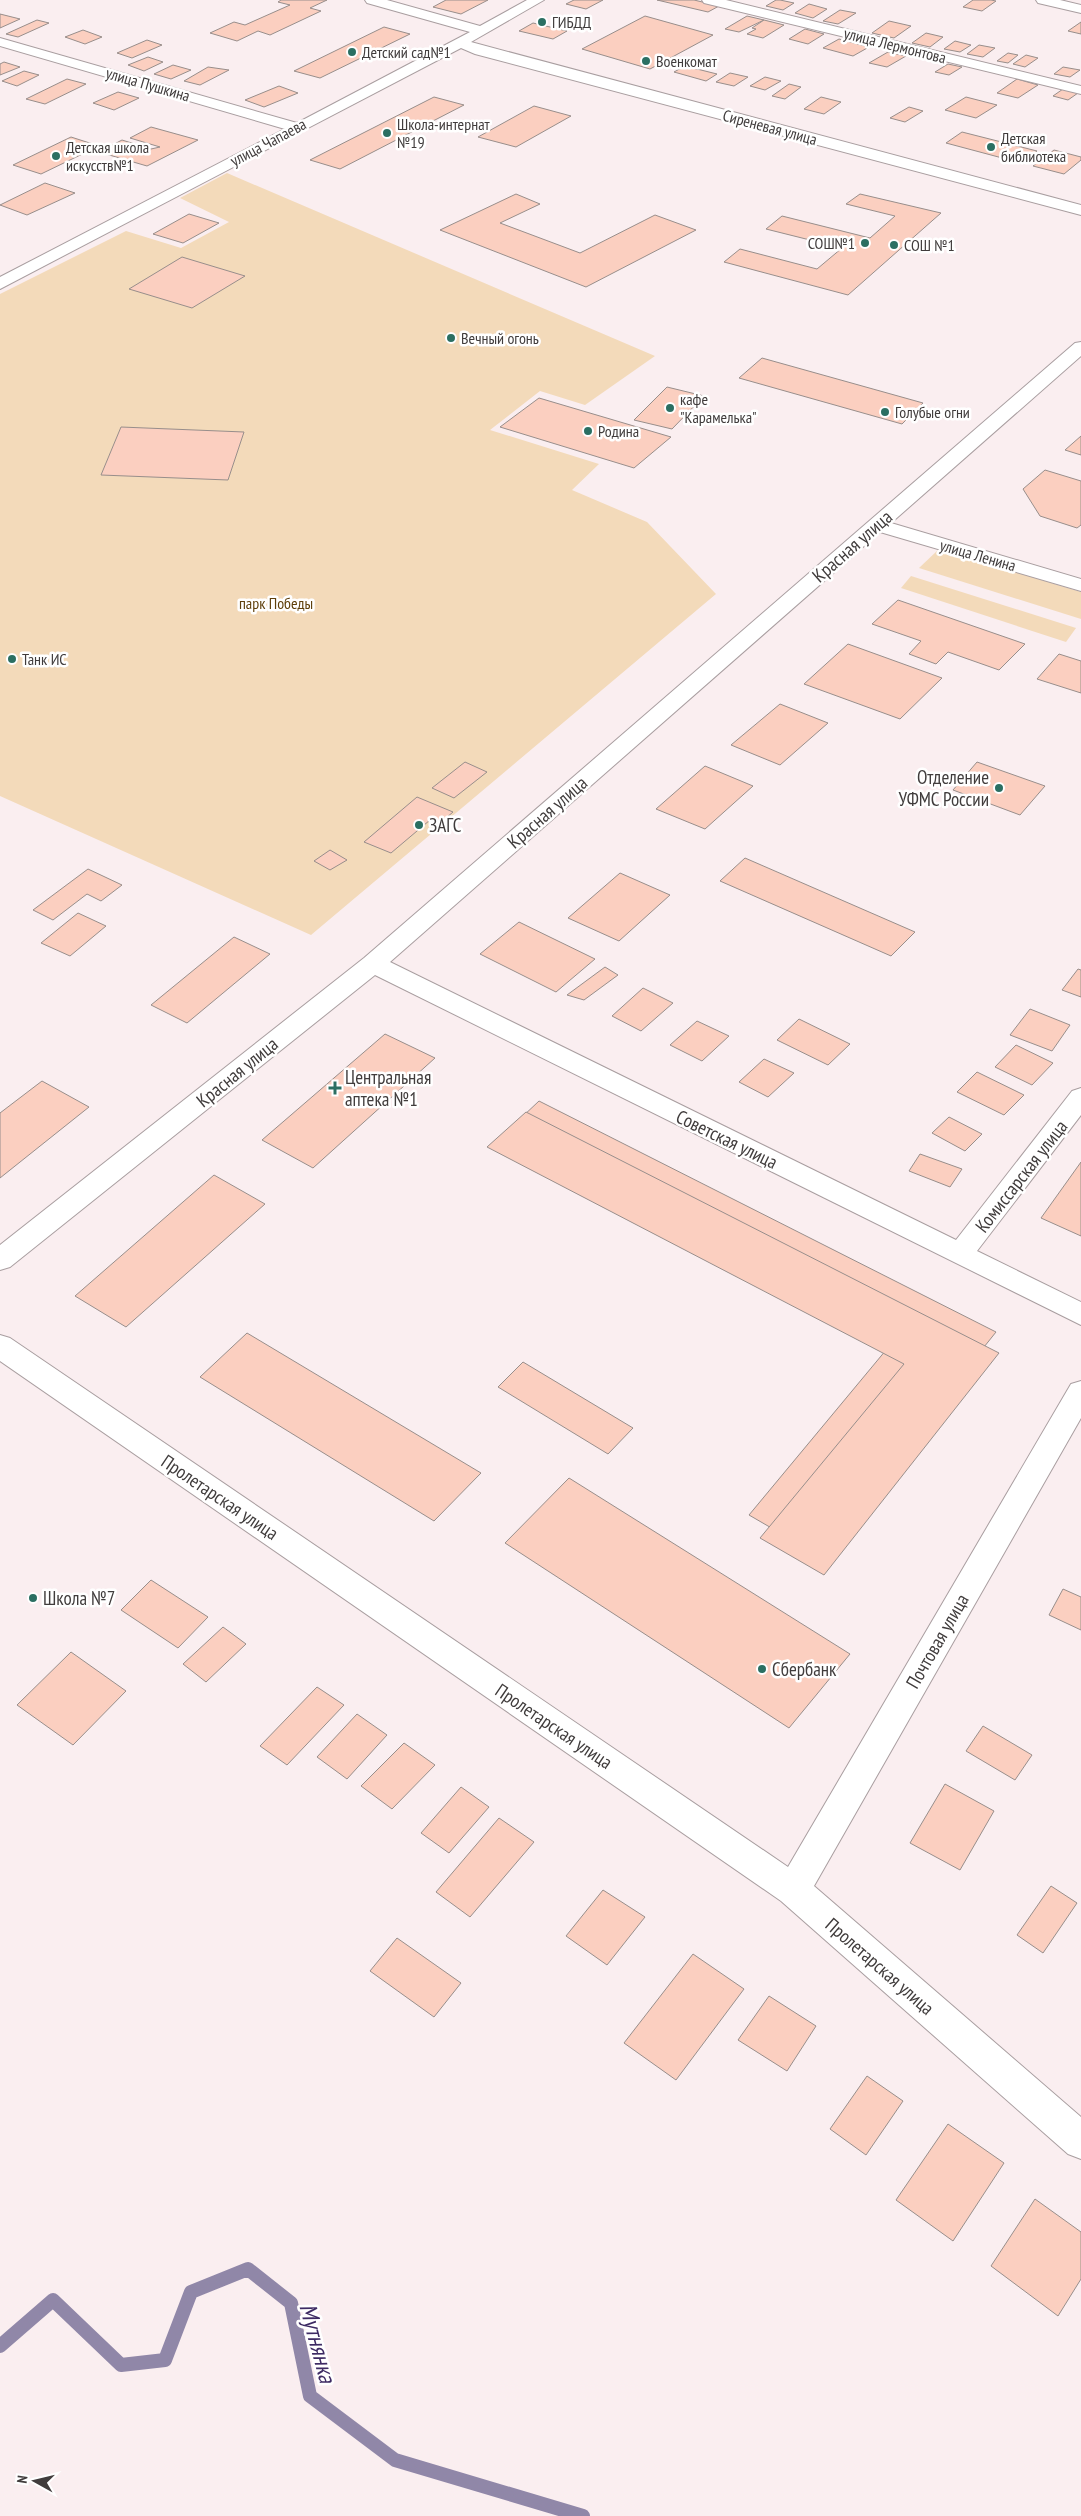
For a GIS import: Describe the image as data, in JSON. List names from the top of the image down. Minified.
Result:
{"streets":{"street":["улица Лермонтова","улица Пушкина","Сиреневая улица","улица Чапаева","Красная улица","улица Ленина","Советская улица","Комиссарская улица","Пролетарская улица","Почтовая улица"]},"crossings":[["улица Пушкина","улица Чапаева"],["Сиреневая улица","улица Чапаева"],["Красная улица","улица Ленина"],["Красная улица","Советская улица"],["Советская улица","Комиссарская улица"],["Пролетарская улица","Почтовая улица"]],"water":["Мутнянка"],"parks":["парк Победы"],"places":{"other":["ГИБДД","Детский сад№1","Военкомат","Школа-интернат №19","Детская библиотека","Детская школа искусств№1","СОШ№1","СОШ №1","Вечный огонь","кафе \"Карамелька\"","Голубые огни","Родина","Танк ИС","Отделение УФМС России","ЗАГС","Школа №7","Сбербанк"],"health":["Центральная аптека №1"]},"north":"left"}
